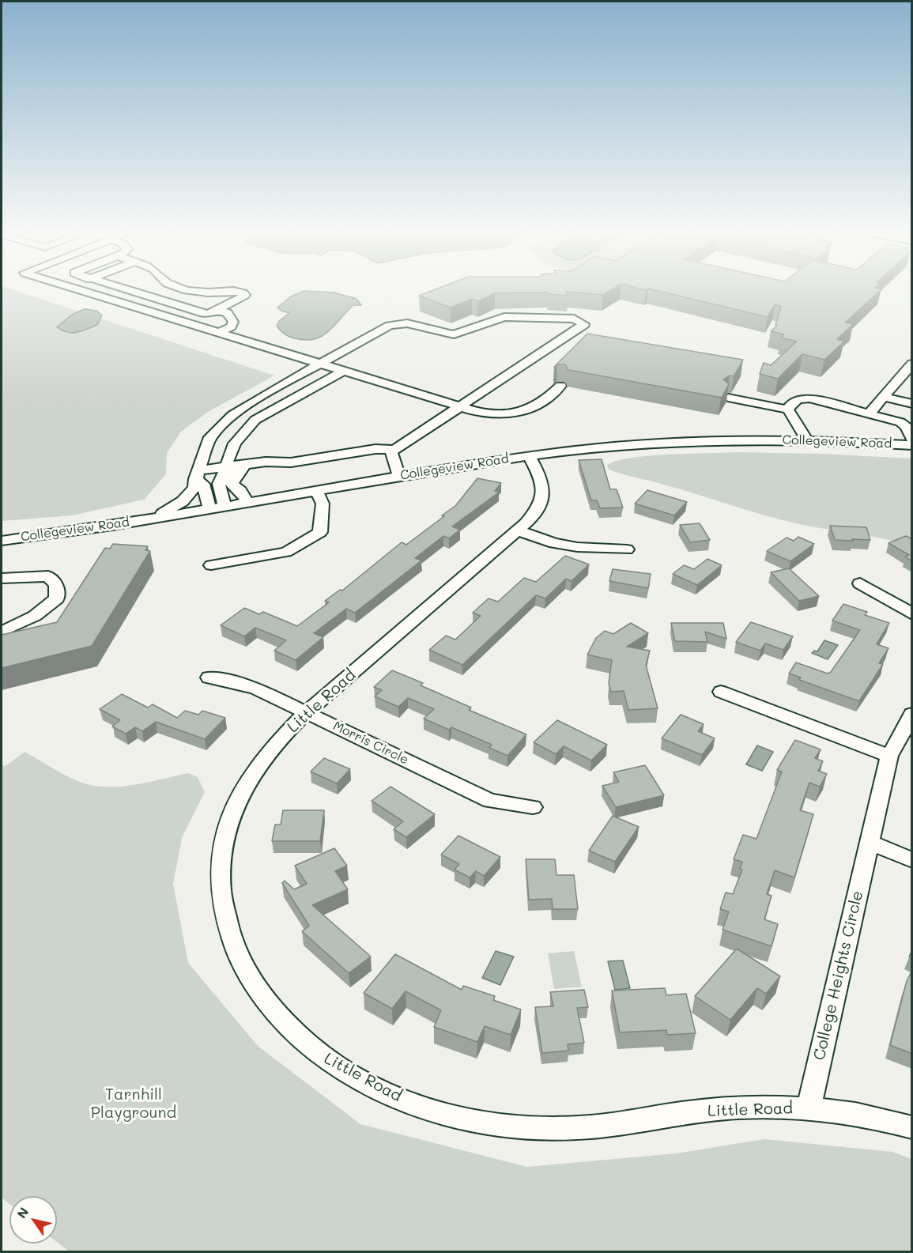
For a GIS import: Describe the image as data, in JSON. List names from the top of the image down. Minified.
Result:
{"streets":{"street":["Collegeview Road","Little Road","Morris Circle","College Heights Circle"]},"crossings":[["Collegeview Road","Little Road"],["Little Road","Morris Circle"],["Little Road","College Heights Circle"]],"parks":["Tarnhill Playground"],"north":"top left"}
